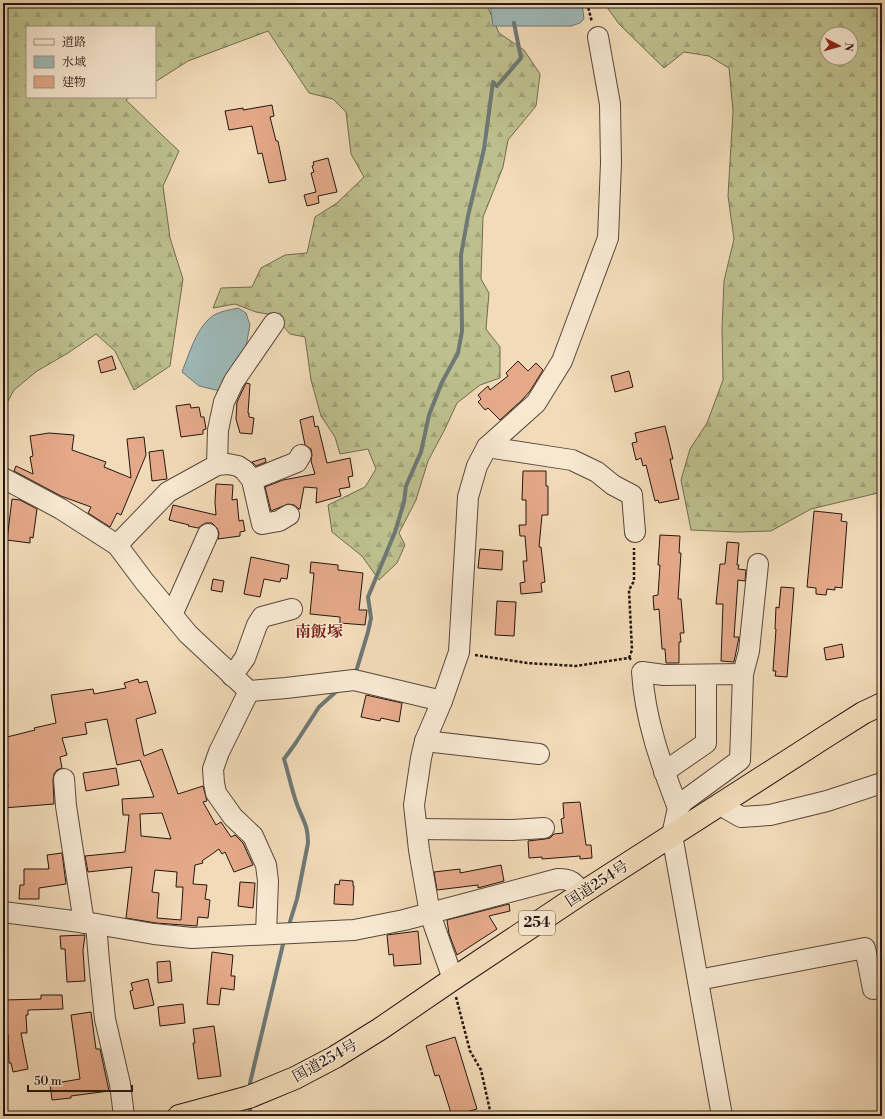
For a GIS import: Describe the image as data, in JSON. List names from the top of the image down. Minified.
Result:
{"streets":{"highway":["国道254号","254"]},"districts":["南飯塚"],"legend":["道路","水域","建物"],"scale_bar":"50 m","north":"right"}
